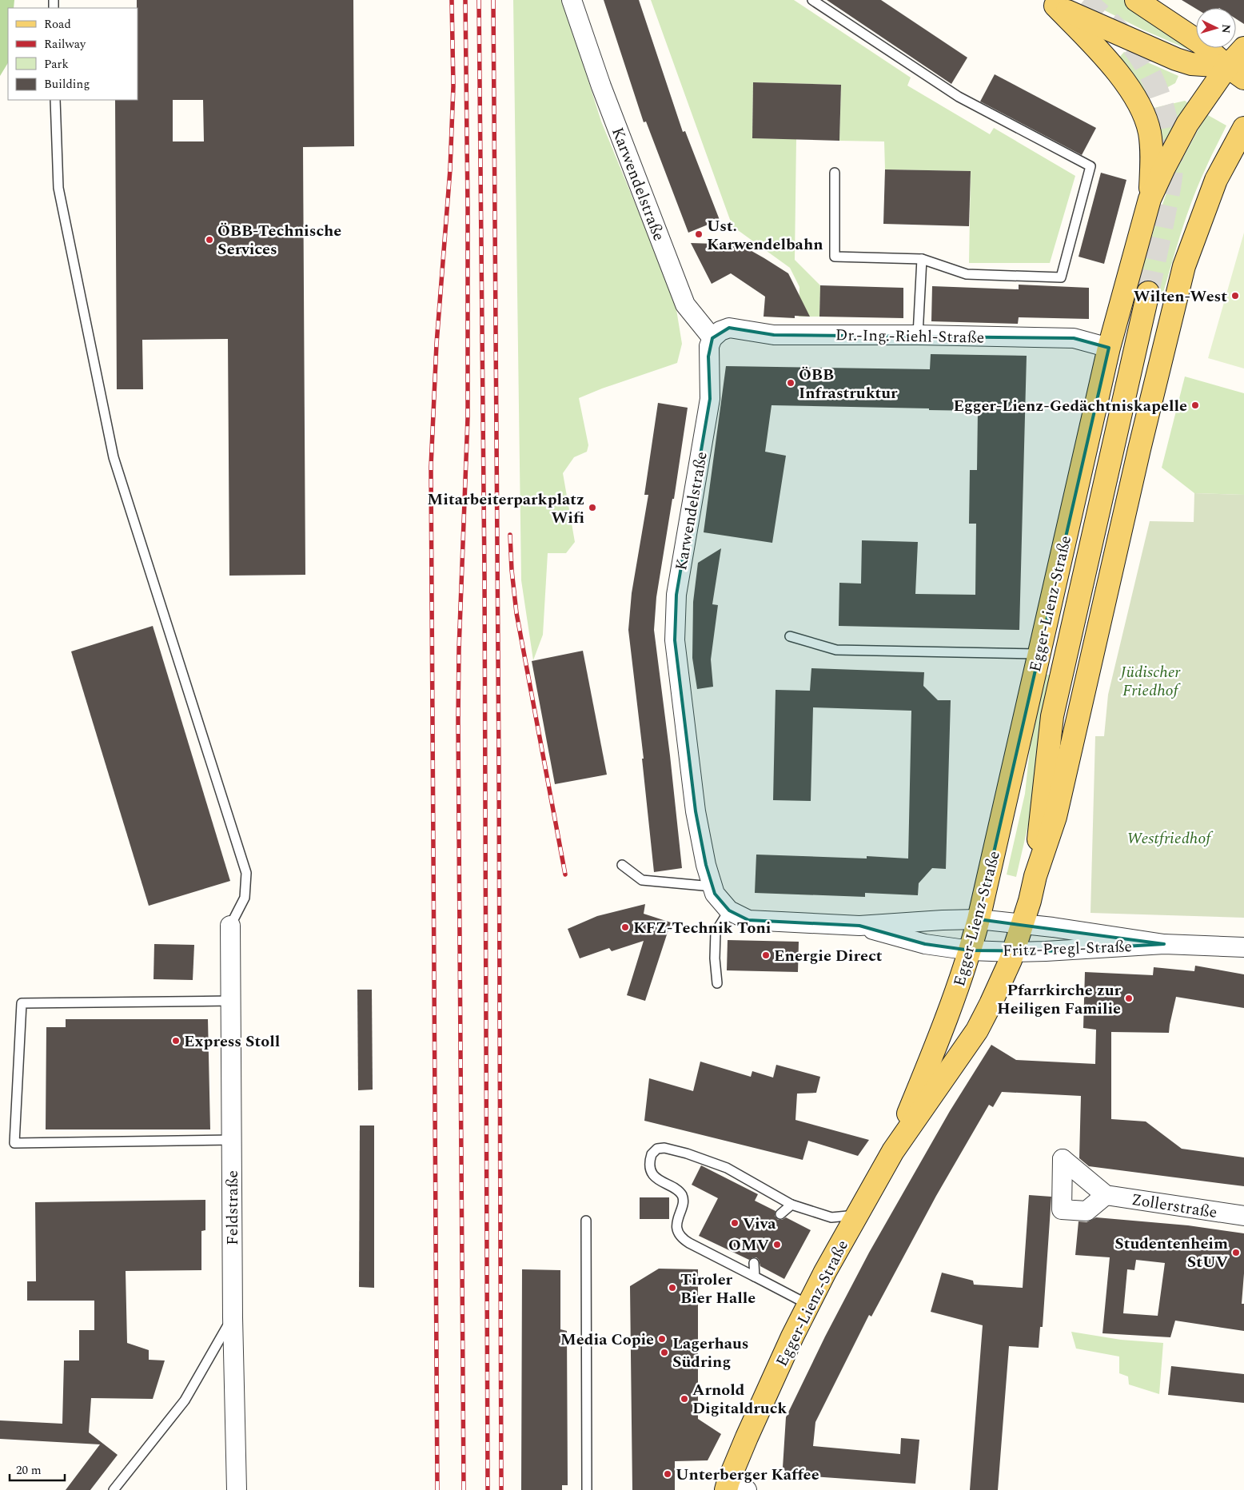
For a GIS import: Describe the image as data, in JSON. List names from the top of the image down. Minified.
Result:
{"streets":{"main road":["Egger-Lienz-Straße"],"street":["Karwendelstraße","Dr.-Ing.-Riehl-Straße","Fritz-Pregl-Straße","Zollerstraße","Feldstraße"]},"crossings":[["Karwendelstraße","Dr.-Ing.-Riehl-Straße"],["Karwendelstraße","Egger-Lienz-Straße"],["Karwendelstraße","Fritz-Pregl-Straße"],["Dr.-Ing.-Riehl-Straße","Egger-Lienz-Straße"],["Egger-Lienz-Straße","Fritz-Pregl-Straße"]],"parks":["Jüdischer Friedhof","Westfriedhof"],"places":["Ust. Karwendelbahn","ÖBB-Technische Services","Wilten-West","ÖBB Infrastruktur","Egger-Lienz-Gedächtniskapelle","Mitarbeiterparkplatz Wifi","KFZ-Technik Toni","Energie Direct","Pfarrkirche zur Heiligen Familie","Express Stoll","Viva","OMV","Studentenheim StUV","Tiroler Bier Halle","Media Copie","Lagerhaus Südring","Arnold Digitaldruck","Unterberger Kaffee"],"legend":["Road","Railway","Park","Building"],"scale_bar":"20 m","north":"right"}
